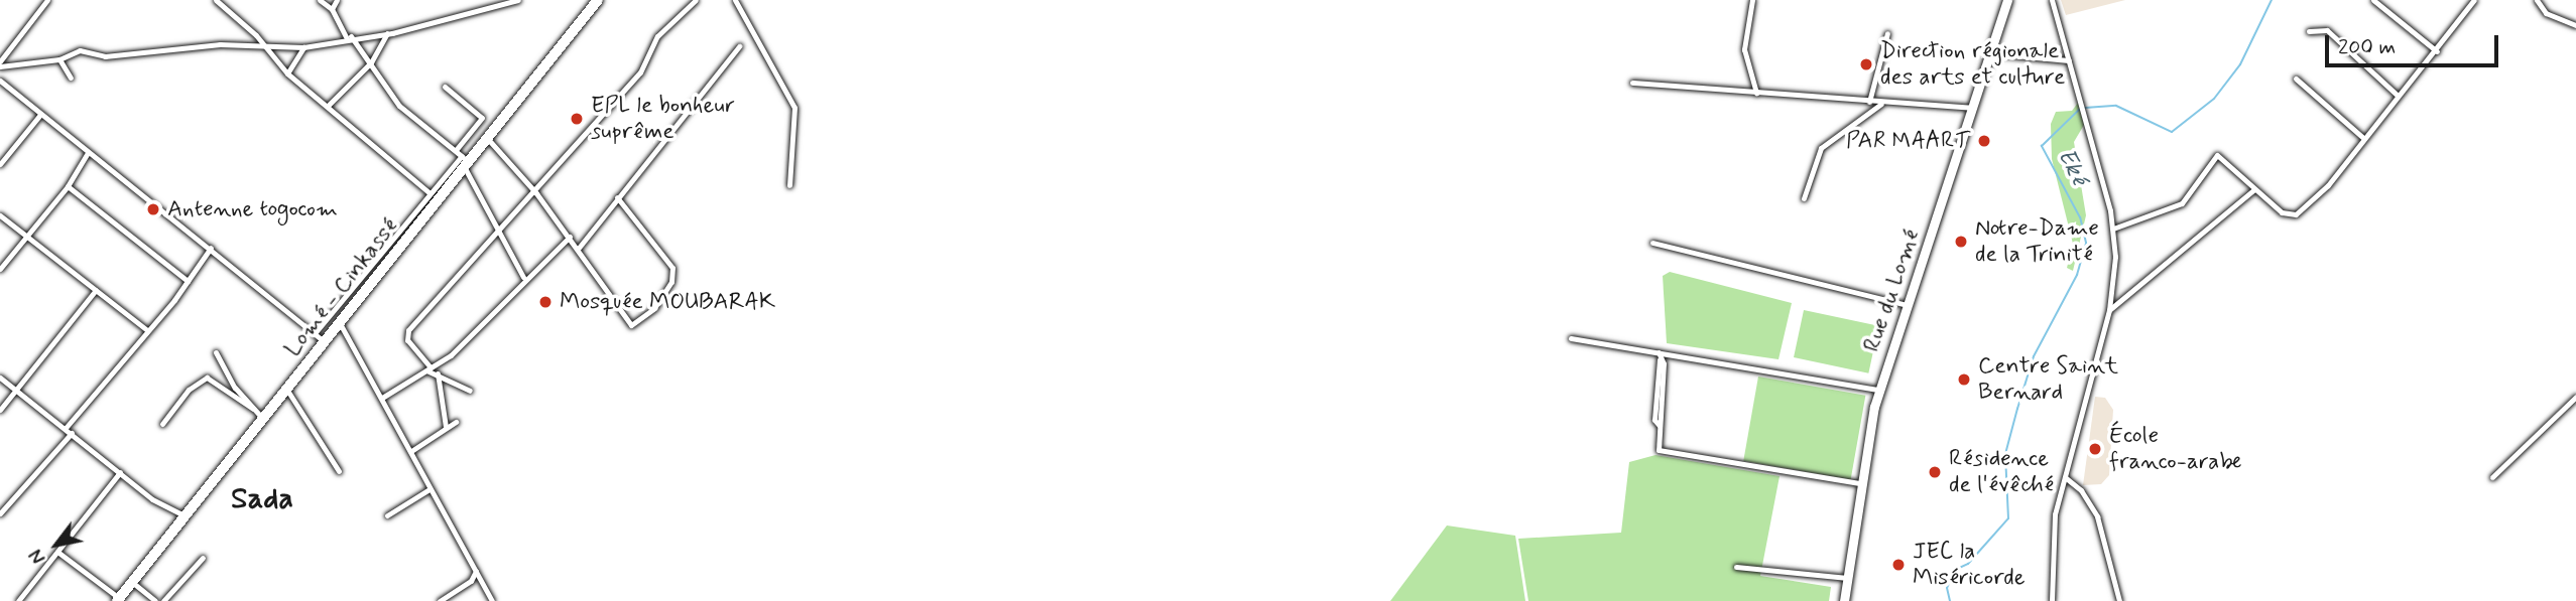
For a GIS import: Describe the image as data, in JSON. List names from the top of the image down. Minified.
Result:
{"streets":{"highway":["Lomé - Cinkassé"],"main road":["Rue du Lomé"]},"districts":["Sada"],"water":["Eké"],"places":["Direction régionale des arts et culture","EPL le bonheur suprême","PAR MAART","Antenne togocom","Notre-Dame de la Trinité","Mosquée MOUBARAK","Centre Saint Bernard","École franco-arabe","Résidence de l'évêché","JEC la Miséricorde"],"scale_bar":"200 m","north":"bottom left"}
